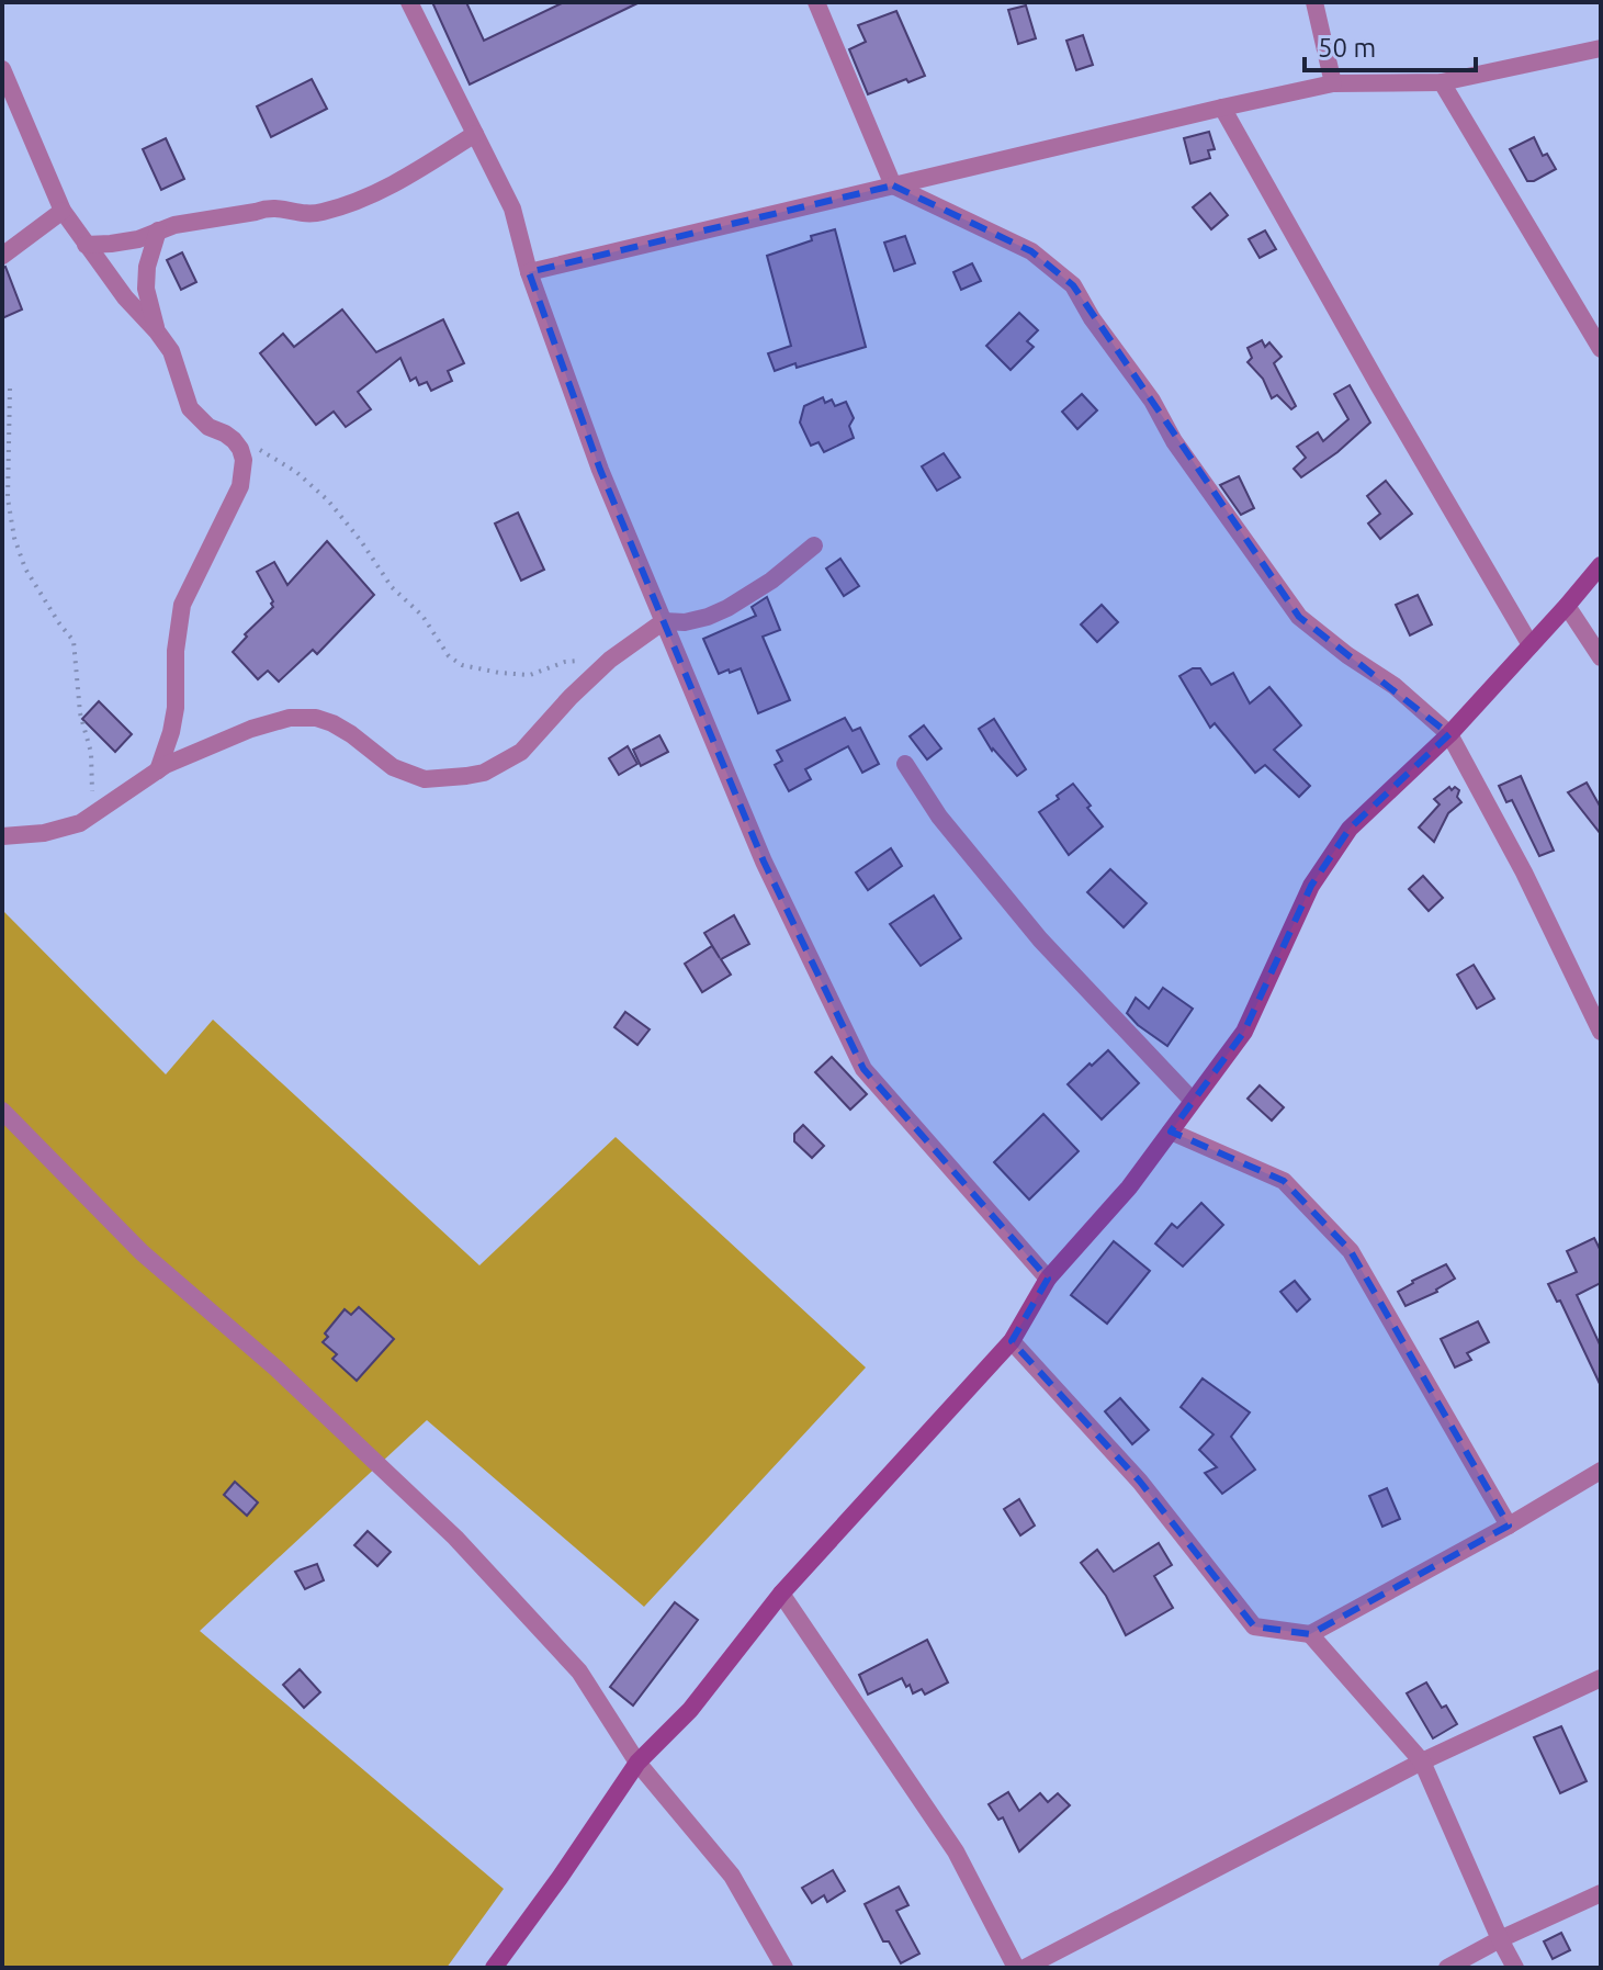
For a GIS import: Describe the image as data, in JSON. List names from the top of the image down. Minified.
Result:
{"scale_bar":"50 m"}
